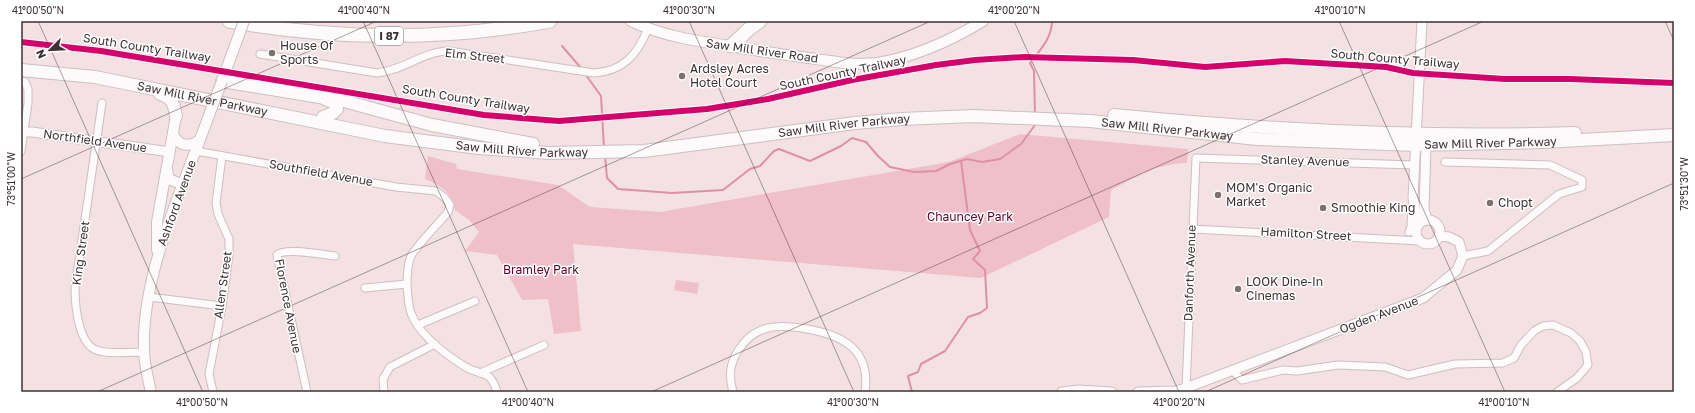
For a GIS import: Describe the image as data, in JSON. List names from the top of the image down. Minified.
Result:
{"streets":{"highway":["I 87","Saw Mill River Parkway"],"main road":["Saw Mill River Road","Ashford Avenue"],"street":["Elm Street","Northfield Avenue","Stanley Avenue","Southfield Avenue","Hamilton Street","King Street","Danforth Avenue","Allen Street","Florence Avenue","Ogden Avenue"],"cycle path":["South County Trailway"]},"crossings":[["Saw Mill River Road","Elm Street"],["Saw Mill River Parkway","Ashford Avenue"],["Northfield Avenue","Ashford Avenue"],["Northfield Avenue","King Street"],["Stanley Avenue","Danforth Avenue"],["Southfield Avenue","Ashford Avenue"],["Southfield Avenue","Allen Street"],["Ashford Avenue","King Street"],["Hamilton Street","Danforth Avenue"],["Danforth Avenue","Ogden Avenue"]],"parks":["Chauncey Park","Bramley Park"],"places":["House Of Sports","Ardsley Acres Hotel Court","MOM's Organic Market","Chopt","Smoothie King","LOOK Dine-In Cinemas"],"north":"bottom left","coordinates":["41°00'50\"N","41°00'40\"N","41°00'30\"N","41°00'20\"N","41°00'10\"N","73°51'00\"W","73°51'30\"W"]}
